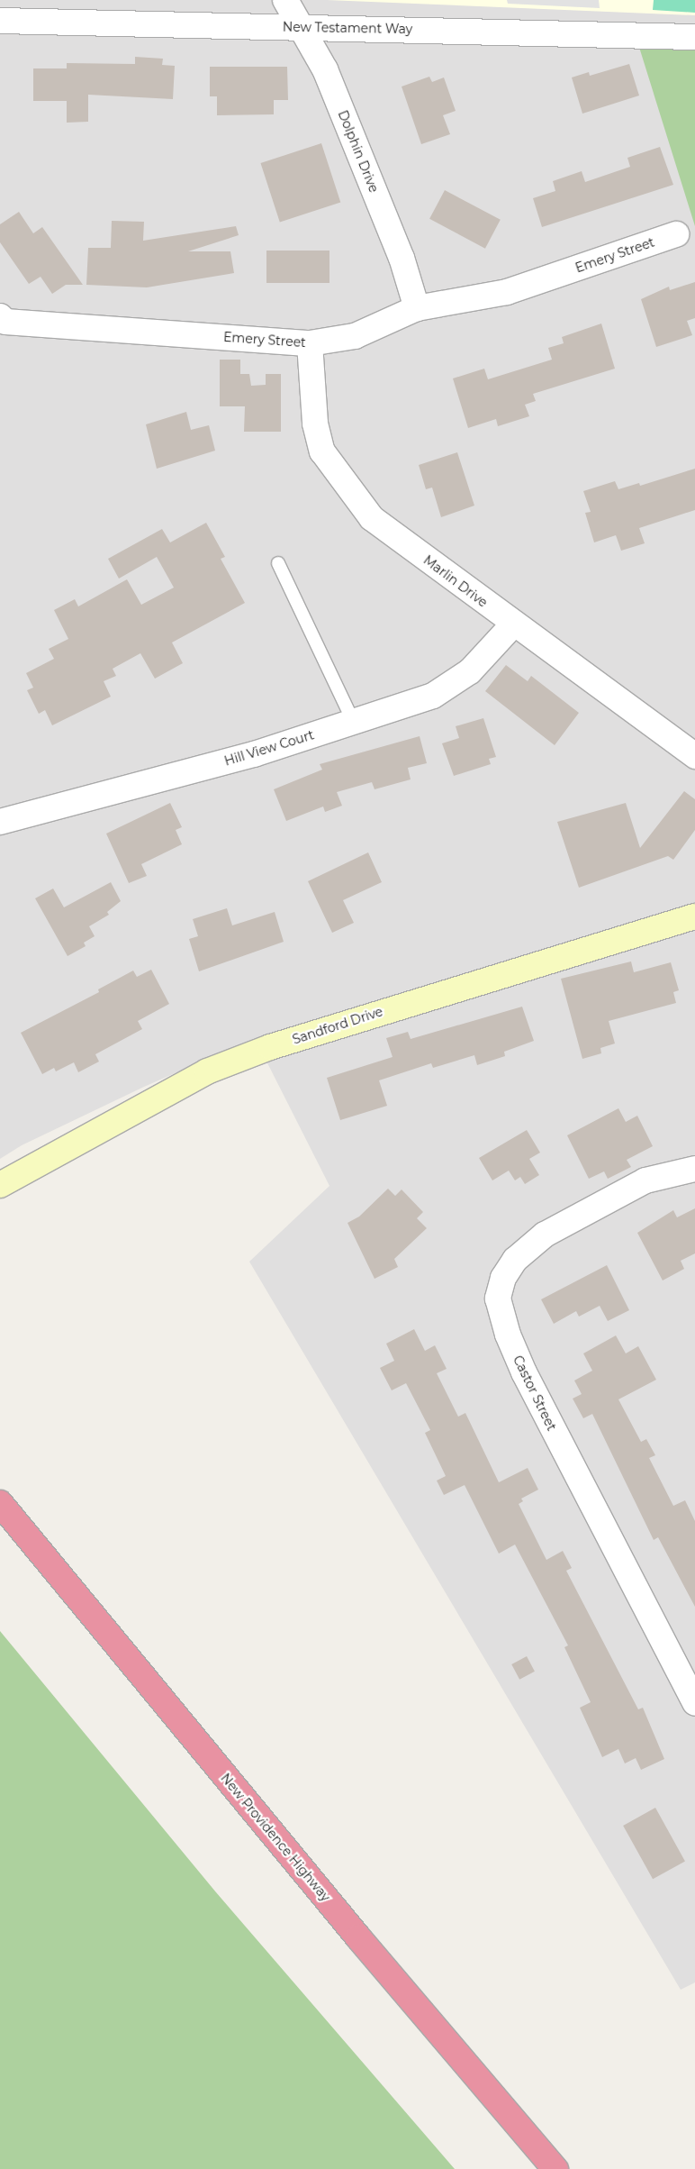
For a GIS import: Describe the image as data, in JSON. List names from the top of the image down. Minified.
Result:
{"streets":{"highway":["New Providence Highway"],"street":["New Testament Way","Dolphin Drive","Emery Street","Marlin Drive","Hill View Court","Sandford Drive","Castor Street"]},"crossings":[["New Testament Way","Dolphin Drive"],["Dolphin Drive","Emery Street"],["Emery Street","Marlin Drive"],["Marlin Drive","Hill View Court"]]}
